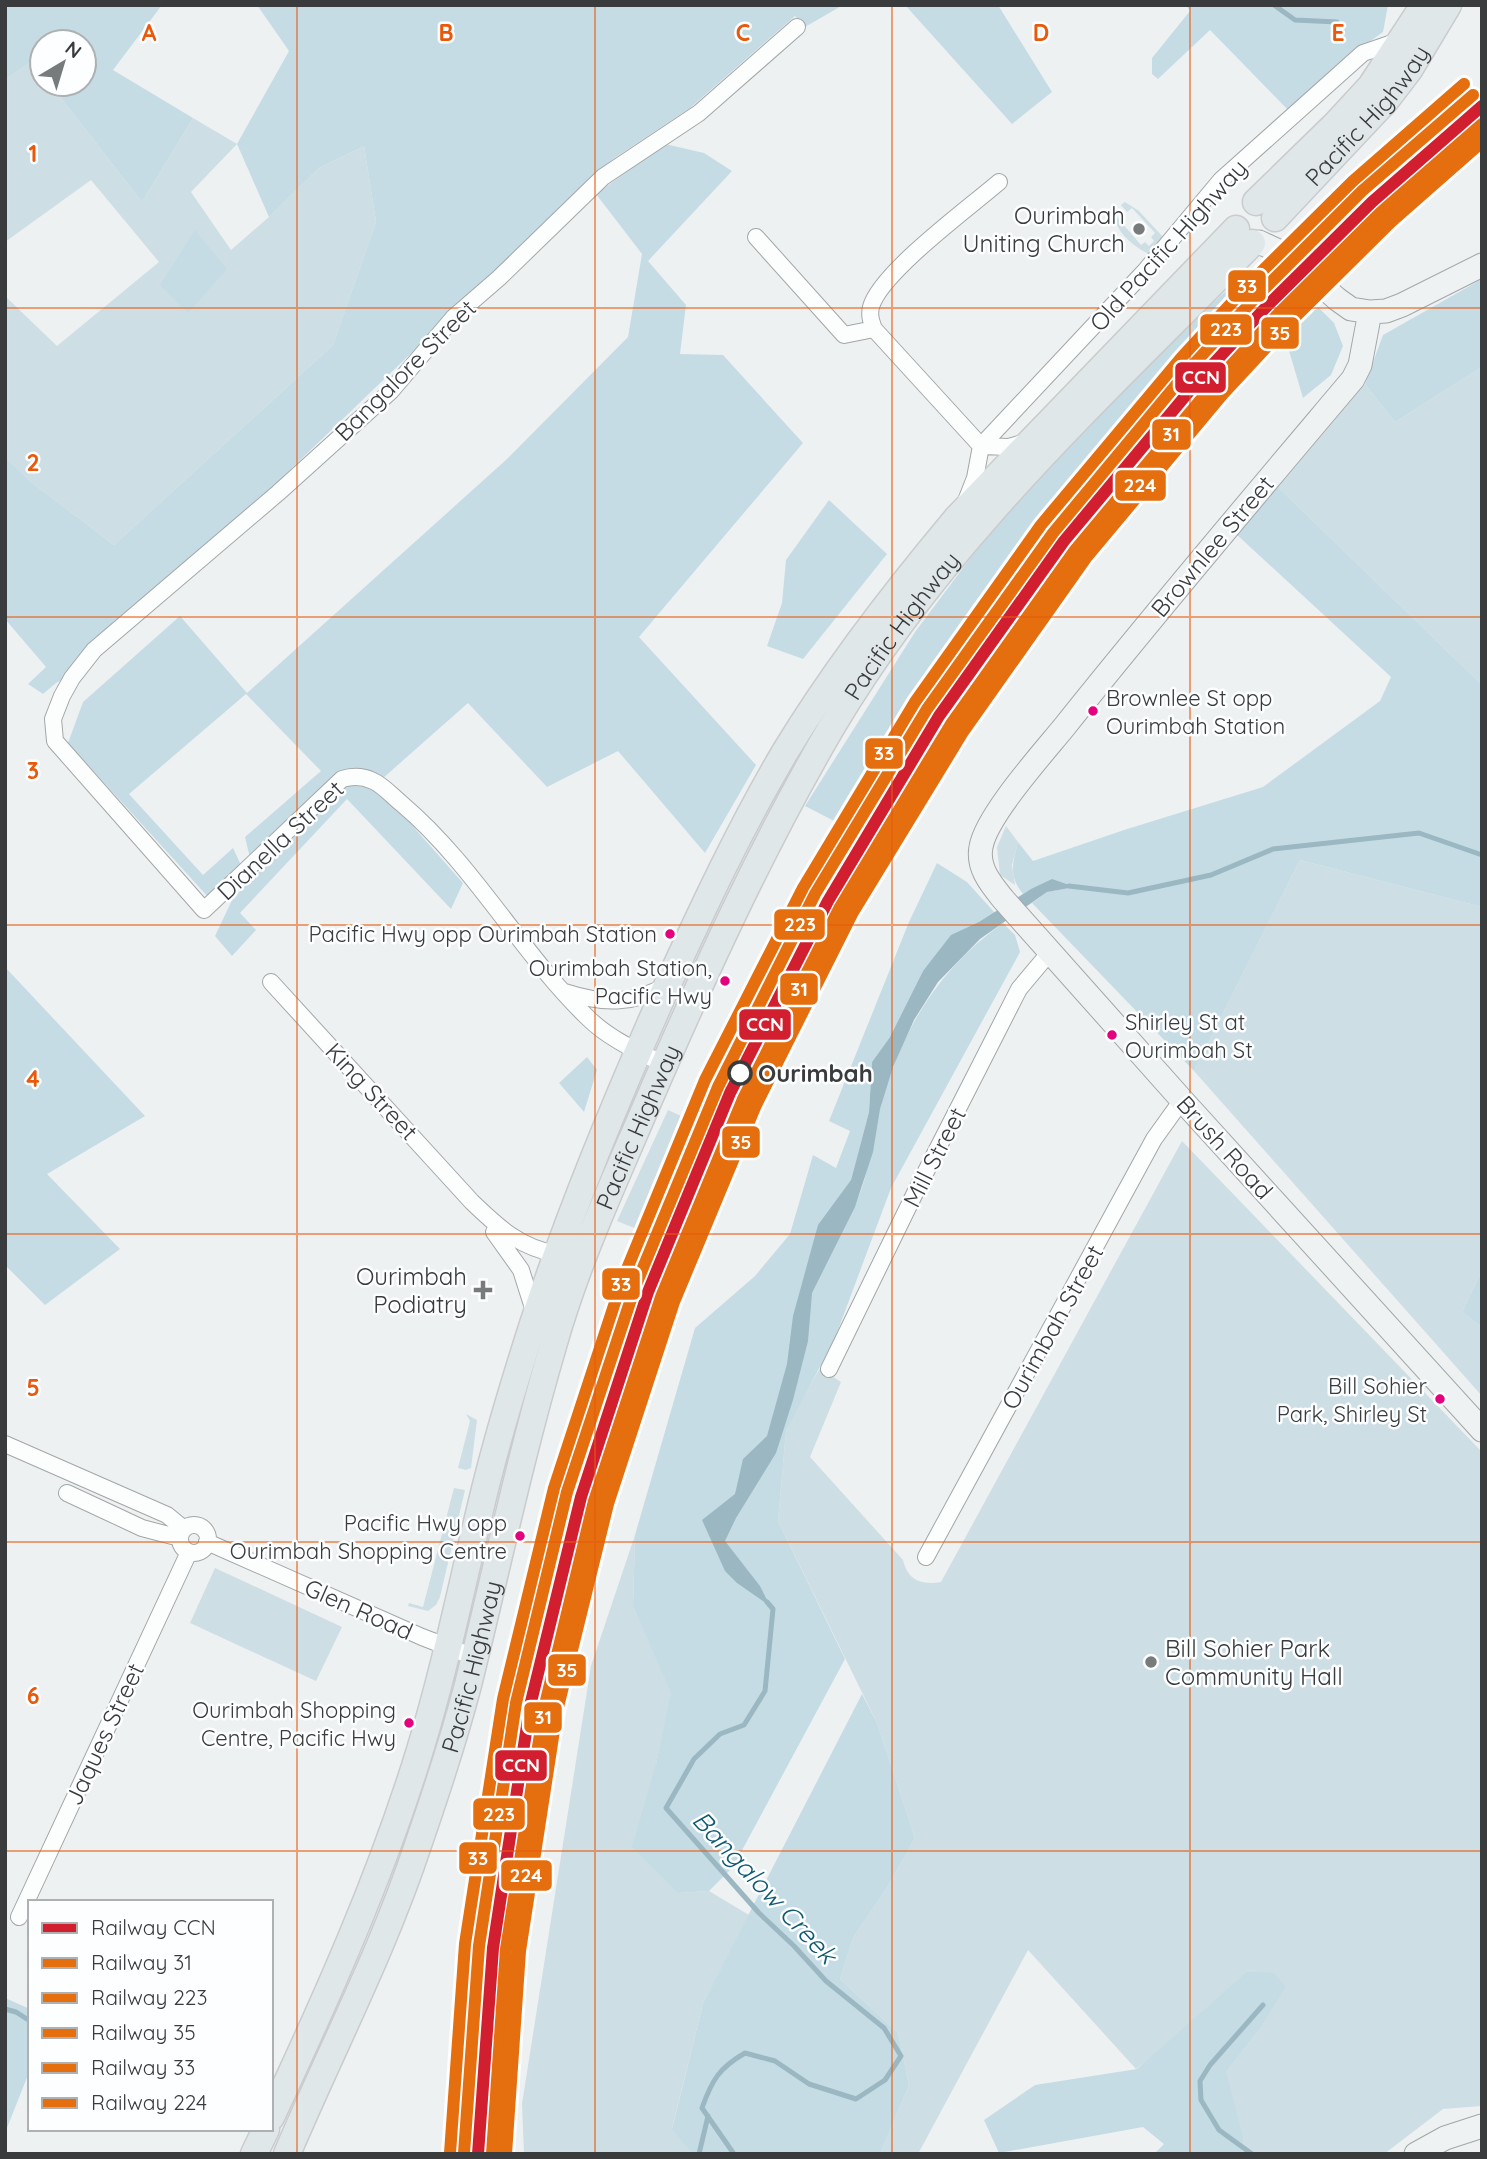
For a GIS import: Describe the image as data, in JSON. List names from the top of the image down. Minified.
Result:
{"streets":{"main road":["Pacific Highway"],"street":["Old Pacific Highway","Bangalore Street","Brownlee Street","Dianella Street","King Street","Brush Road","Mill Street","Ourimbah Street","Glen Road","Jaques Street"]},"crossings":[["Pacific Highway","Old Pacific Highway"],["Pacific Highway","King Street"],["Pacific Highway","Glen Road"],["Bangalore Street","Dianella Street"],["Brownlee Street","Brush Road"],["Brush Road","Mill Street"],["Brush Road","Ourimbah Street"],["Glen Road","Jaques Street"]],"water":["Bangalow Creek"],"places":{"other":["Ourimbah Uniting Church","Brownlee St opp Ourimbah Station","Pacific Hwy opp Ourimbah Station","Ourimbah Station, Pacific Hwy","Shirley St at Ourimbah St","Ourimbah","Bill Sohier Park, Shirley St","Pacific Hwy opp Ourimbah Shopping Centre","Bill Sohier Park Community Hall","Ourimbah Shopping Centre, Pacific Hwy"],"health":["Ourimbah Podiatry"]},"lines":["rail line 33","rail line 223","rail line CCN","rail line 31","rail line 224","rail line 35"],"legend":["Railway CCN","Railway 31","Railway 223","Railway 35","Railway 33","Railway 224"],"north":"top right","grid":{"columns":["A","B","C","D","E"],"rows":["1","2","3","4","5","6"]}}
